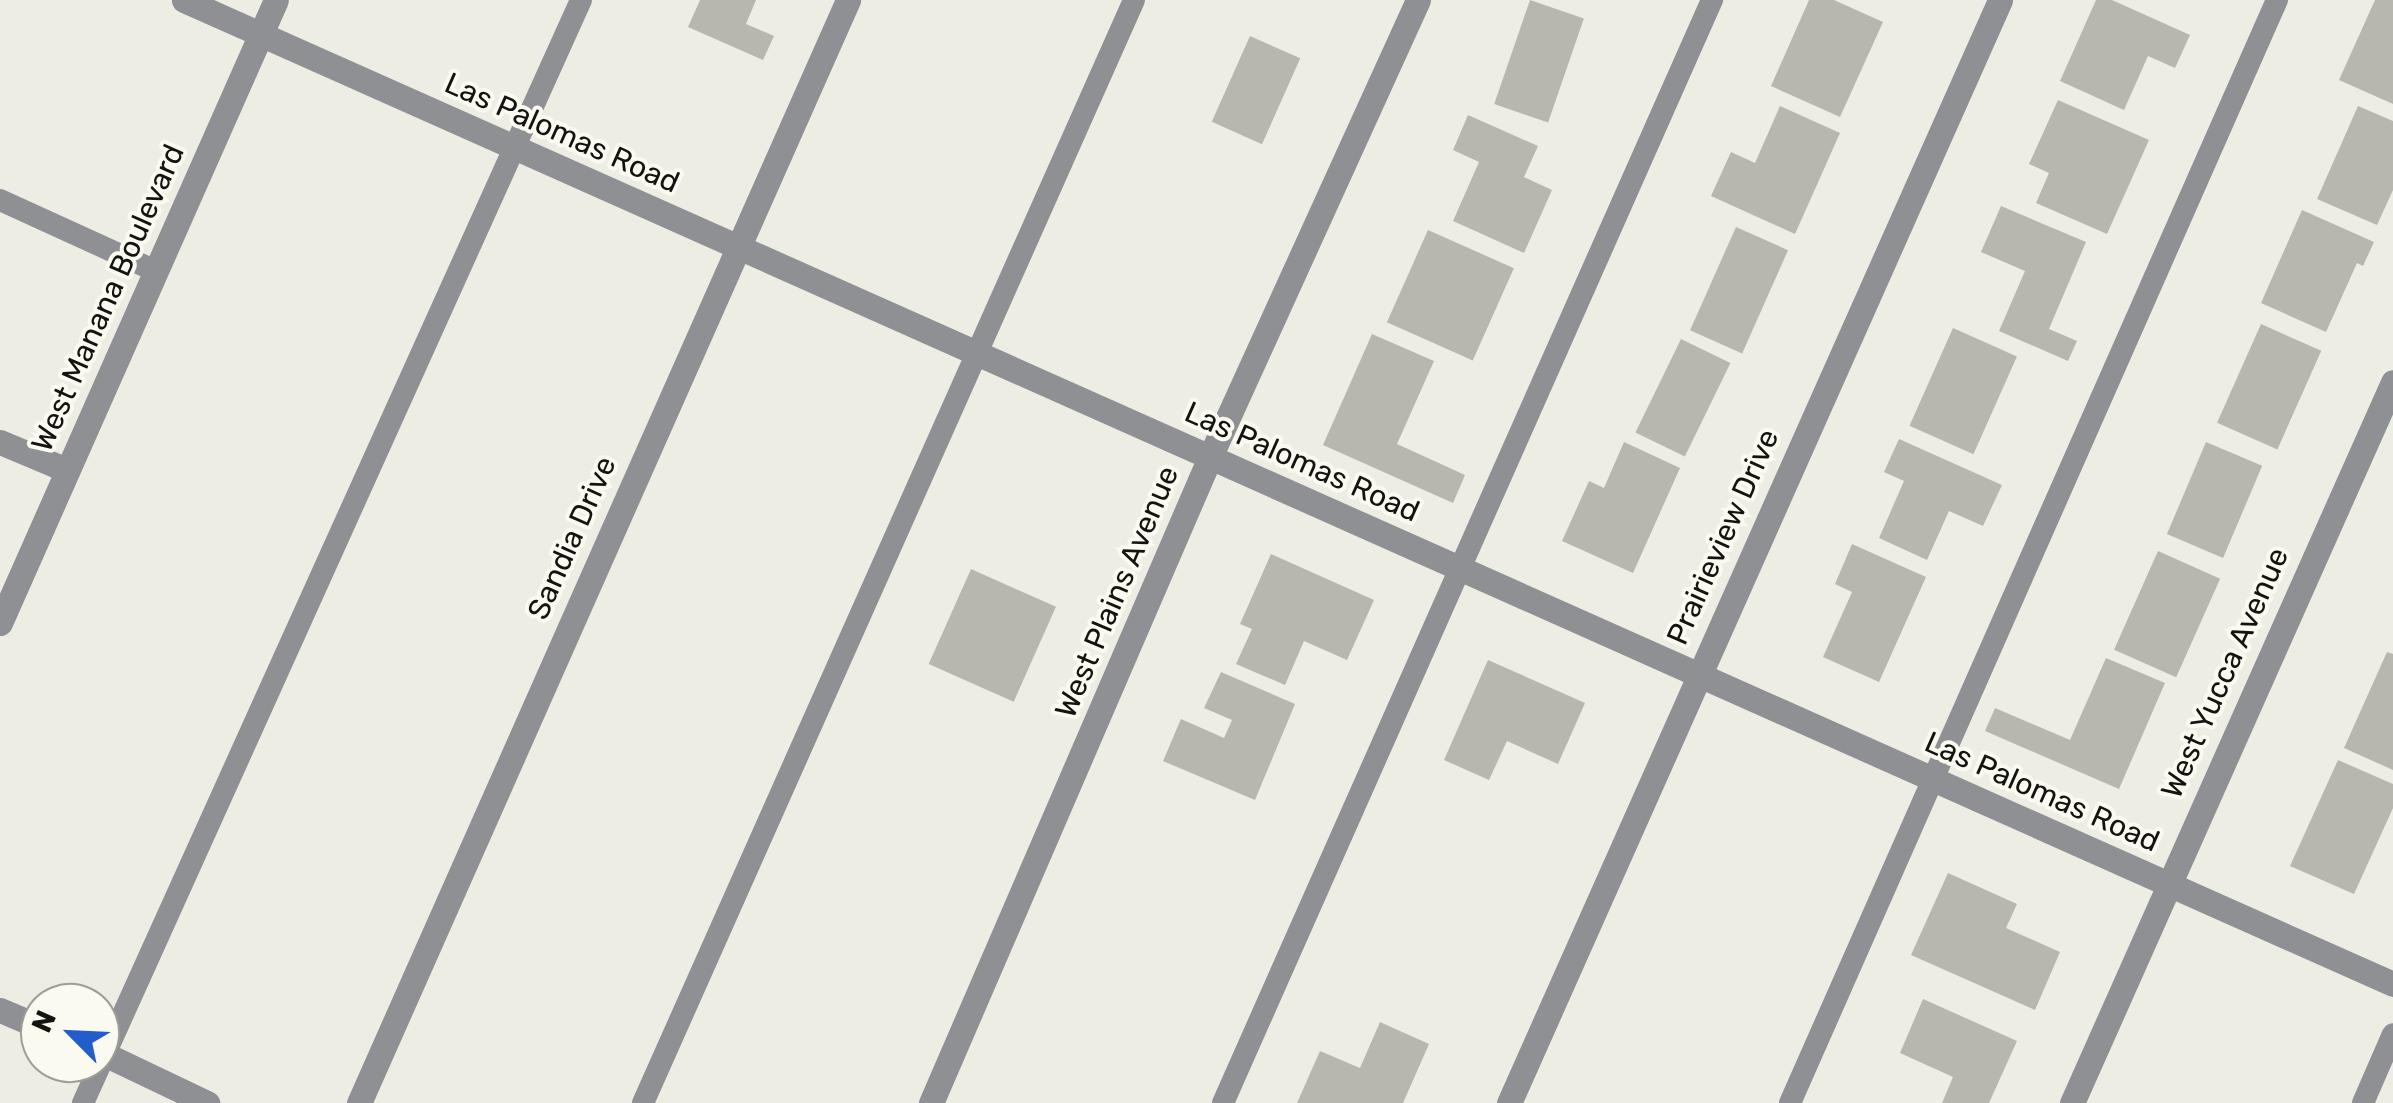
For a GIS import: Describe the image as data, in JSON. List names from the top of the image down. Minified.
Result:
{"streets":{"street":["Las Palomas Road","West Manana Boulevard","Prairieview Drive","Sandia Drive","West Plains Avenue","West Yucca Avenue"]},"crossings":[["Las Palomas Road","West Manana Boulevard"],["Las Palomas Road","Prairieview Drive"],["Las Palomas Road","Sandia Drive"],["Las Palomas Road","West Plains Avenue"],["Las Palomas Road","West Yucca Avenue"]],"north":"top left"}
